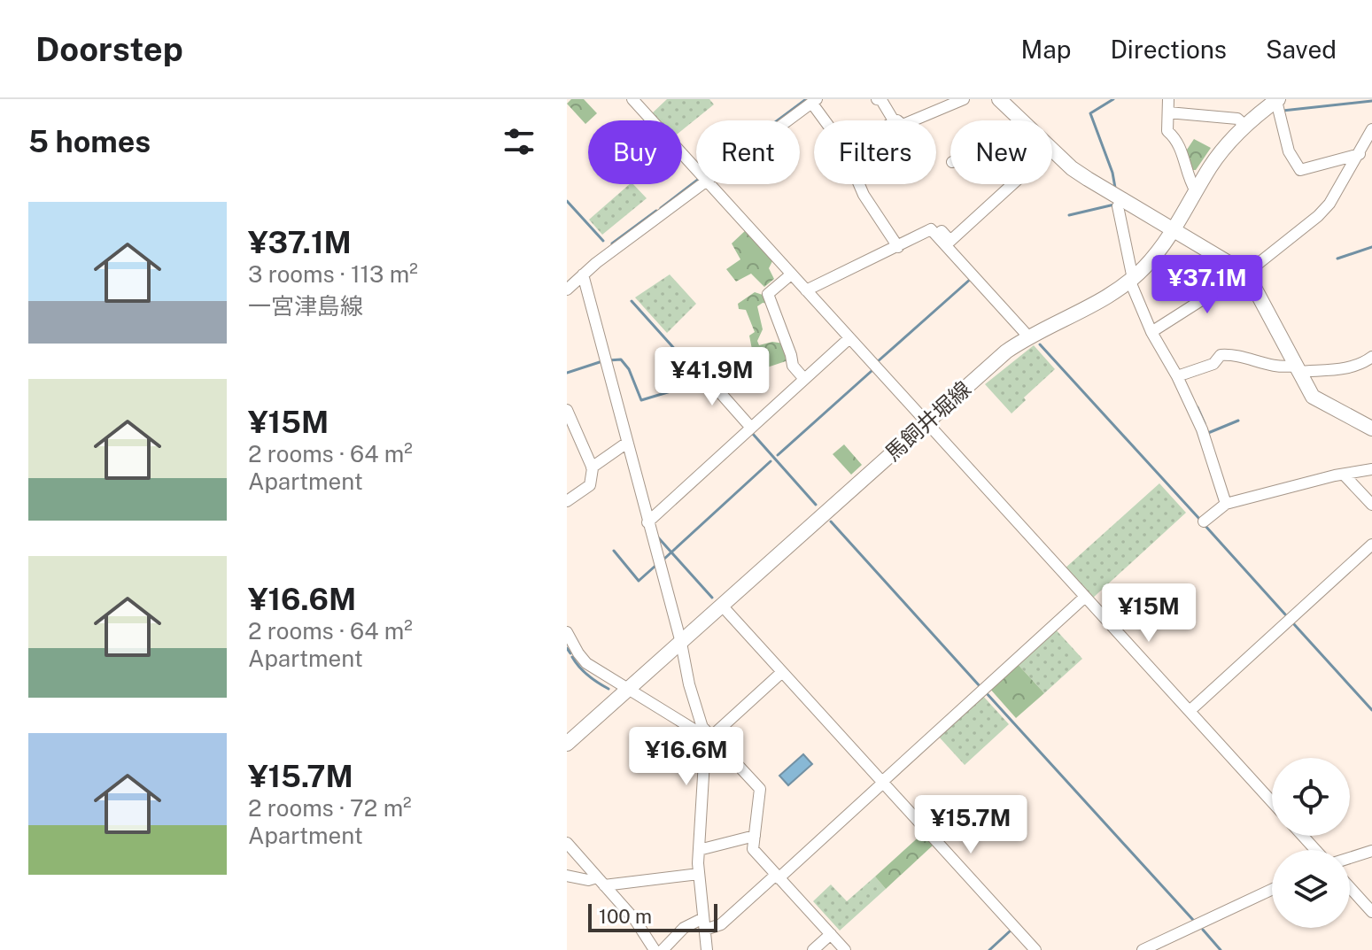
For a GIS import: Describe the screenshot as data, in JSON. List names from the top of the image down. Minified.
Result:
{"streets":{"main road":["馬飼井堀線"]},"scale_bar":"100 m","page":{"header":"Doorstep","nav":["Map","Directions","Saved"],"heading":"5 homes","chip":["Buy","Rent","Filters","New"],"list":[{"name":"¥37.1M","note":"3 rooms · 113 m² · 一宮津島線"},{"name":"¥15M","note":"2 rooms · 64 m² · Apartment"},{"name":"¥16.6M","note":"2 rooms · 64 m² · Apartment"},{"name":"¥15.7M","note":"2 rooms · 72 m² · Apartment"}],"price":["¥37.1M","¥41.9M","¥15M","¥16.6M","¥15.7M"],"scale":"100 m"}}
